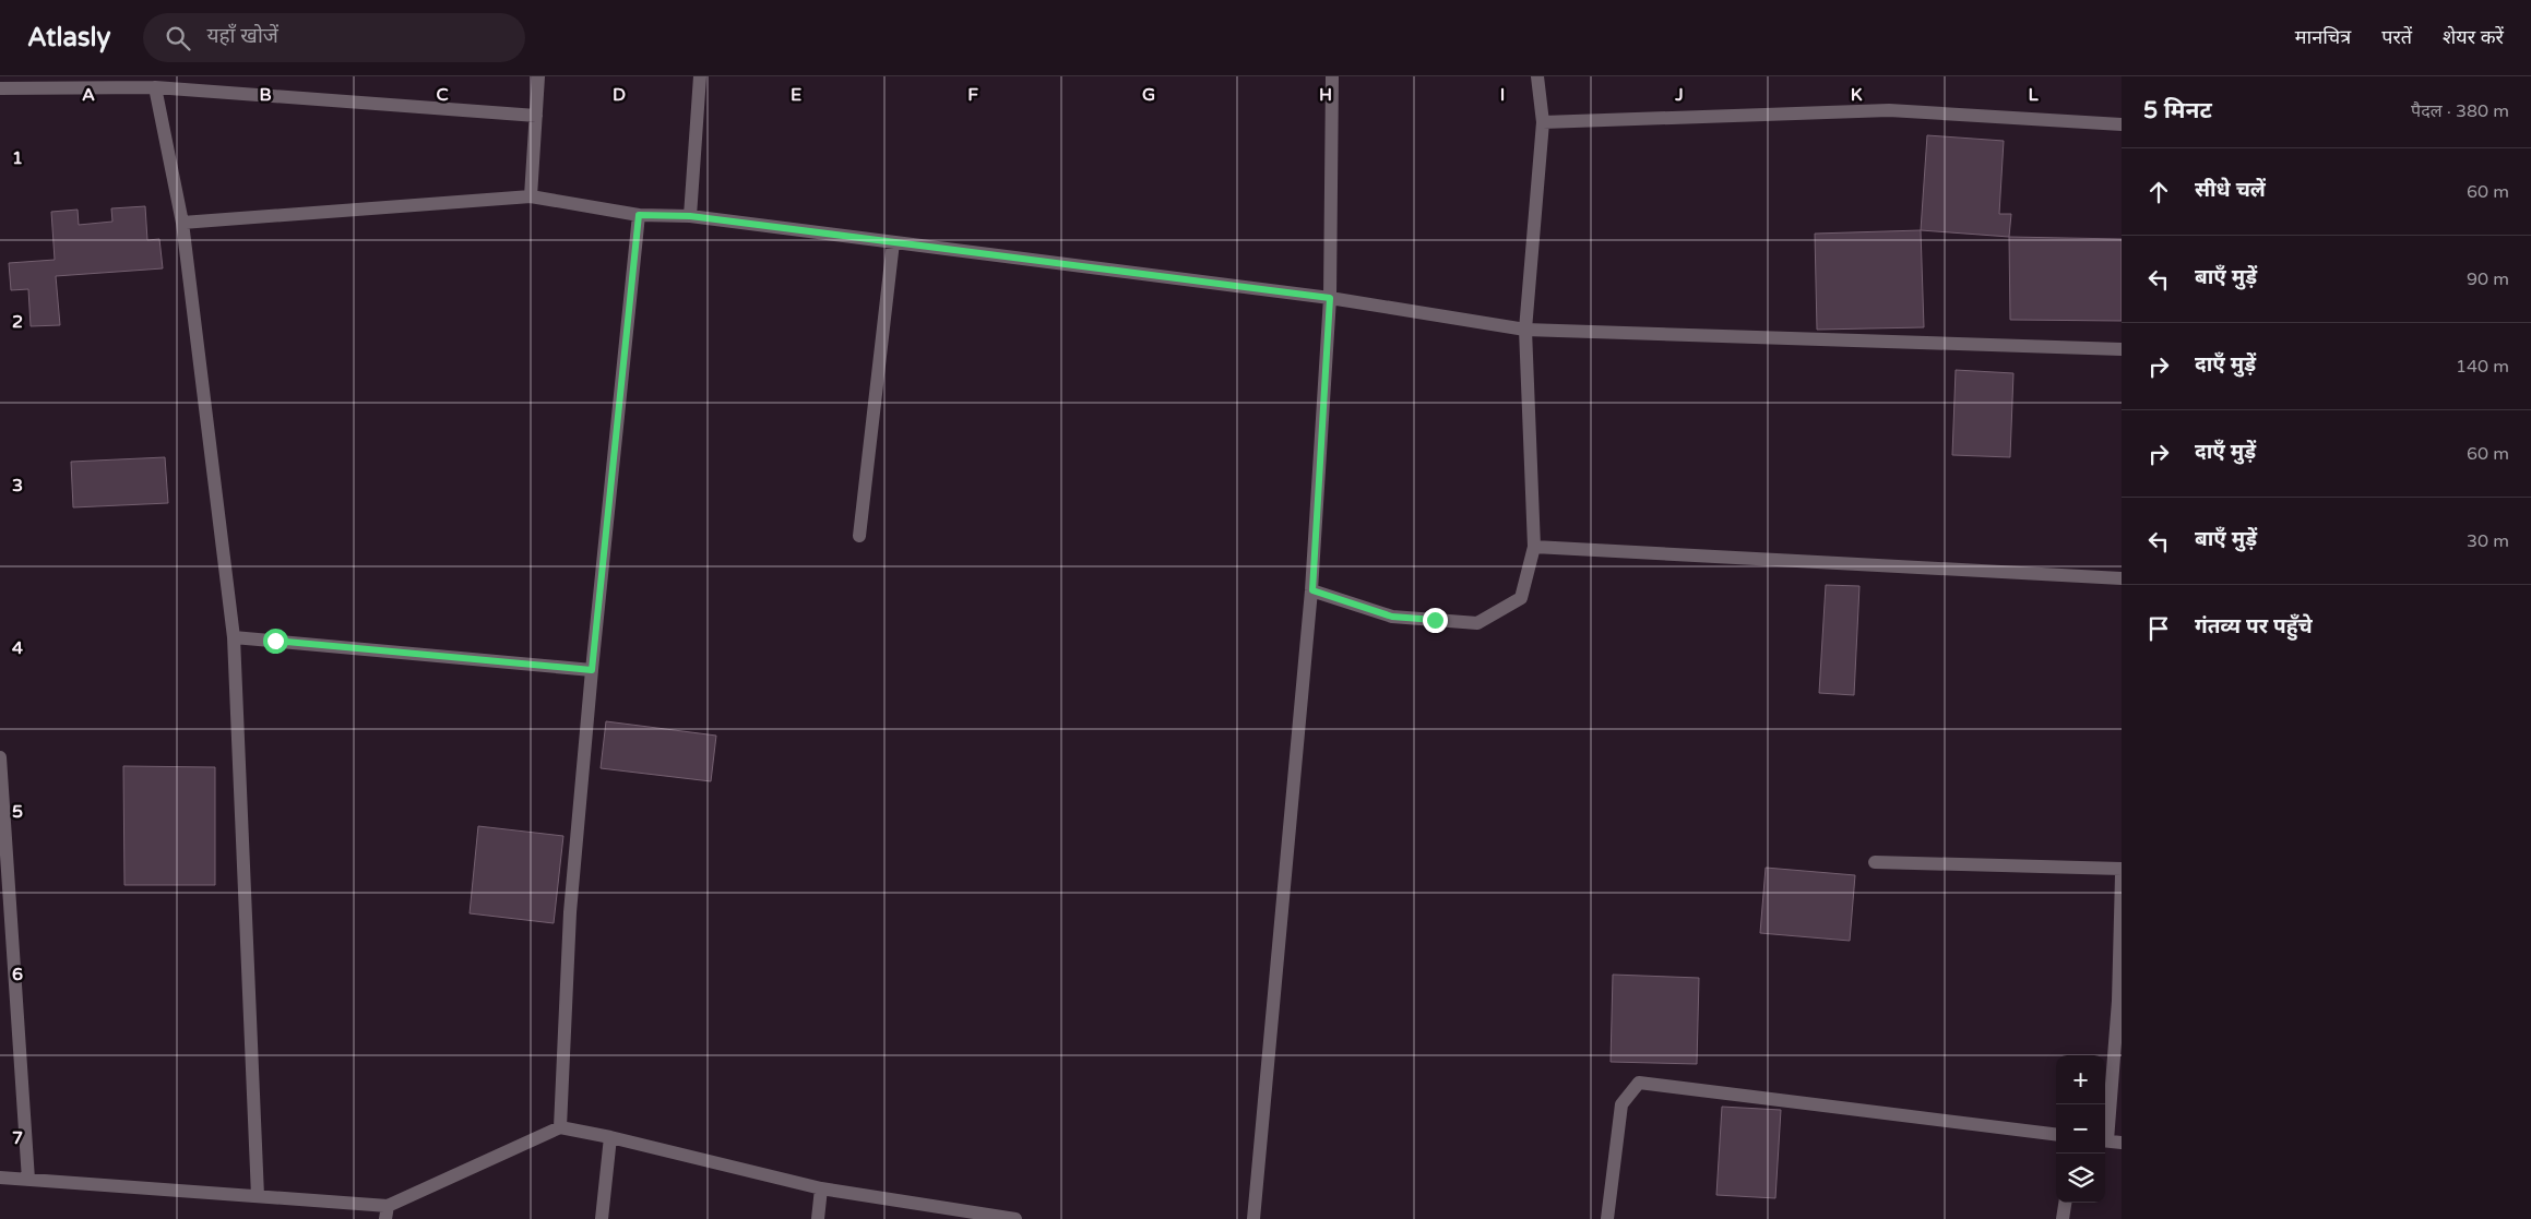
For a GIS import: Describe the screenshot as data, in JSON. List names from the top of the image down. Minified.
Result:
{"page":{"header":"Atlasly","search":"यहाँ खोजें","nav":["मानचित्र","परतें","शेयर करें"],"heading":["5 मिनट","पैदल · 380 m"],"list":[["सीधे चलें","60 m"],["बाएँ मुड़ें","90 m"],["दाएँ मुड़ें","140 m"],["दाएँ मुड़ें","60 m"],["बाएँ मुड़ें","30 m"],"गंतव्य पर पहुँचे"],"map_buttons":["+","−"]},"grid":{"columns":["A","B","C","D","E","F","G","H","I","J","K","L"],"rows":["1","2","3","4","5","6","7"]}}
